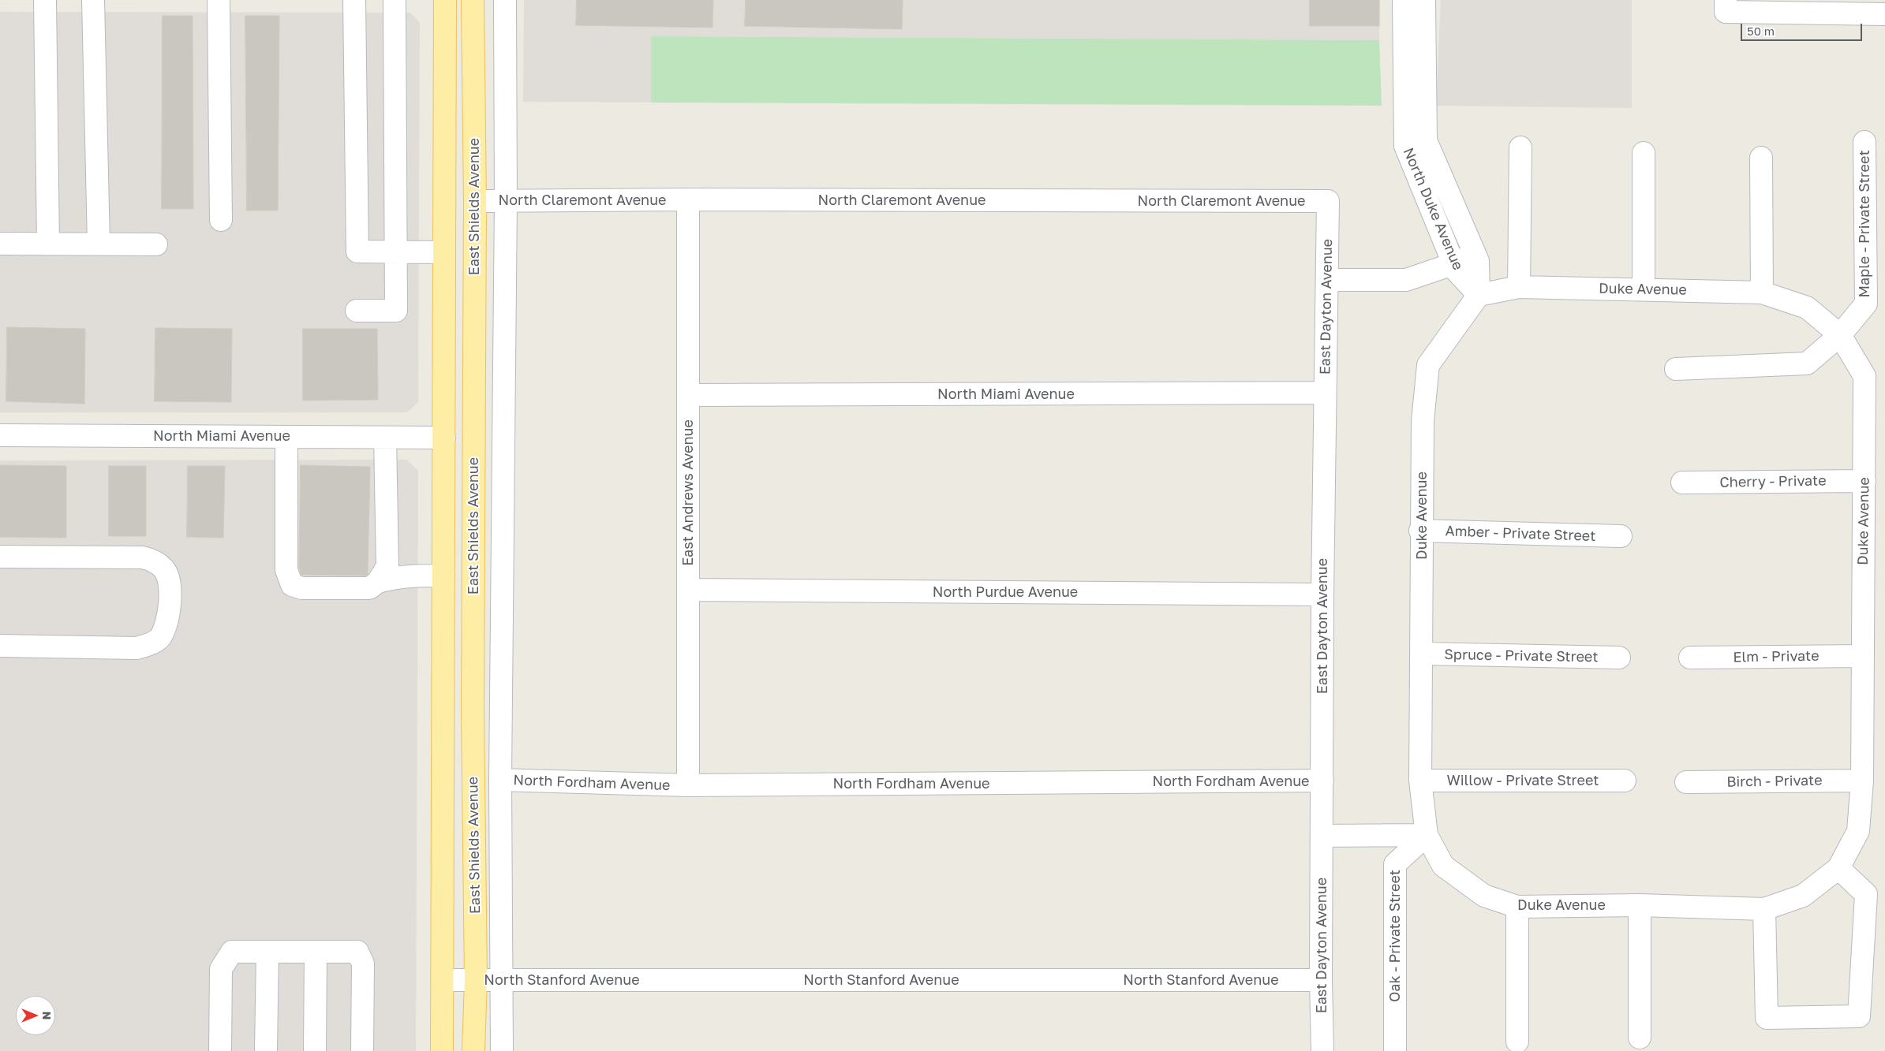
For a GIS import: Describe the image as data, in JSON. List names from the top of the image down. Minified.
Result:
{"streets":{"main road":["East Shields Avenue"],"street":["North Claremont Avenue","North Duke Avenue","Maple - Private Street","Duke Avenue","East Dayton Avenue","North Miami Avenue","Cherry - Private","East Andrews Avenue","Amber - Private Street","North Purdue Avenue","Spruce - Private Street","Elm - Private","Willow - Private Street","North Fordham Avenue","Birch - Private","Oak - Private Street","North Stanford Avenue"]},"crossings":[["North Claremont Avenue","East Shields Avenue"],["North Claremont Avenue","East Dayton Avenue"],["North Claremont Avenue","East Andrews Avenue"],["East Shields Avenue","North Fordham Avenue"],["East Shields Avenue","North Stanford Avenue"],["North Duke Avenue","Duke Avenue"],["Maple - Private Street","Duke Avenue"],["Duke Avenue","Cherry - Private"],["Duke Avenue","Amber - Private Street"],["Duke Avenue","Spruce - Private Street"],["Duke Avenue","Elm - Private"],["Duke Avenue","Willow - Private Street"],["Duke Avenue","Birch - Private"],["Duke Avenue","Oak - Private Street"],["East Dayton Avenue","North Miami Avenue"],["East Dayton Avenue","North Purdue Avenue"],["East Dayton Avenue","North Fordham Avenue"],["East Dayton Avenue","North Stanford Avenue"],["North Miami Avenue","East Andrews Avenue"],["East Andrews Avenue","North Purdue Avenue"],["East Andrews Avenue","North Fordham Avenue"]],"scale_bar":"50 m","north":"right"}
